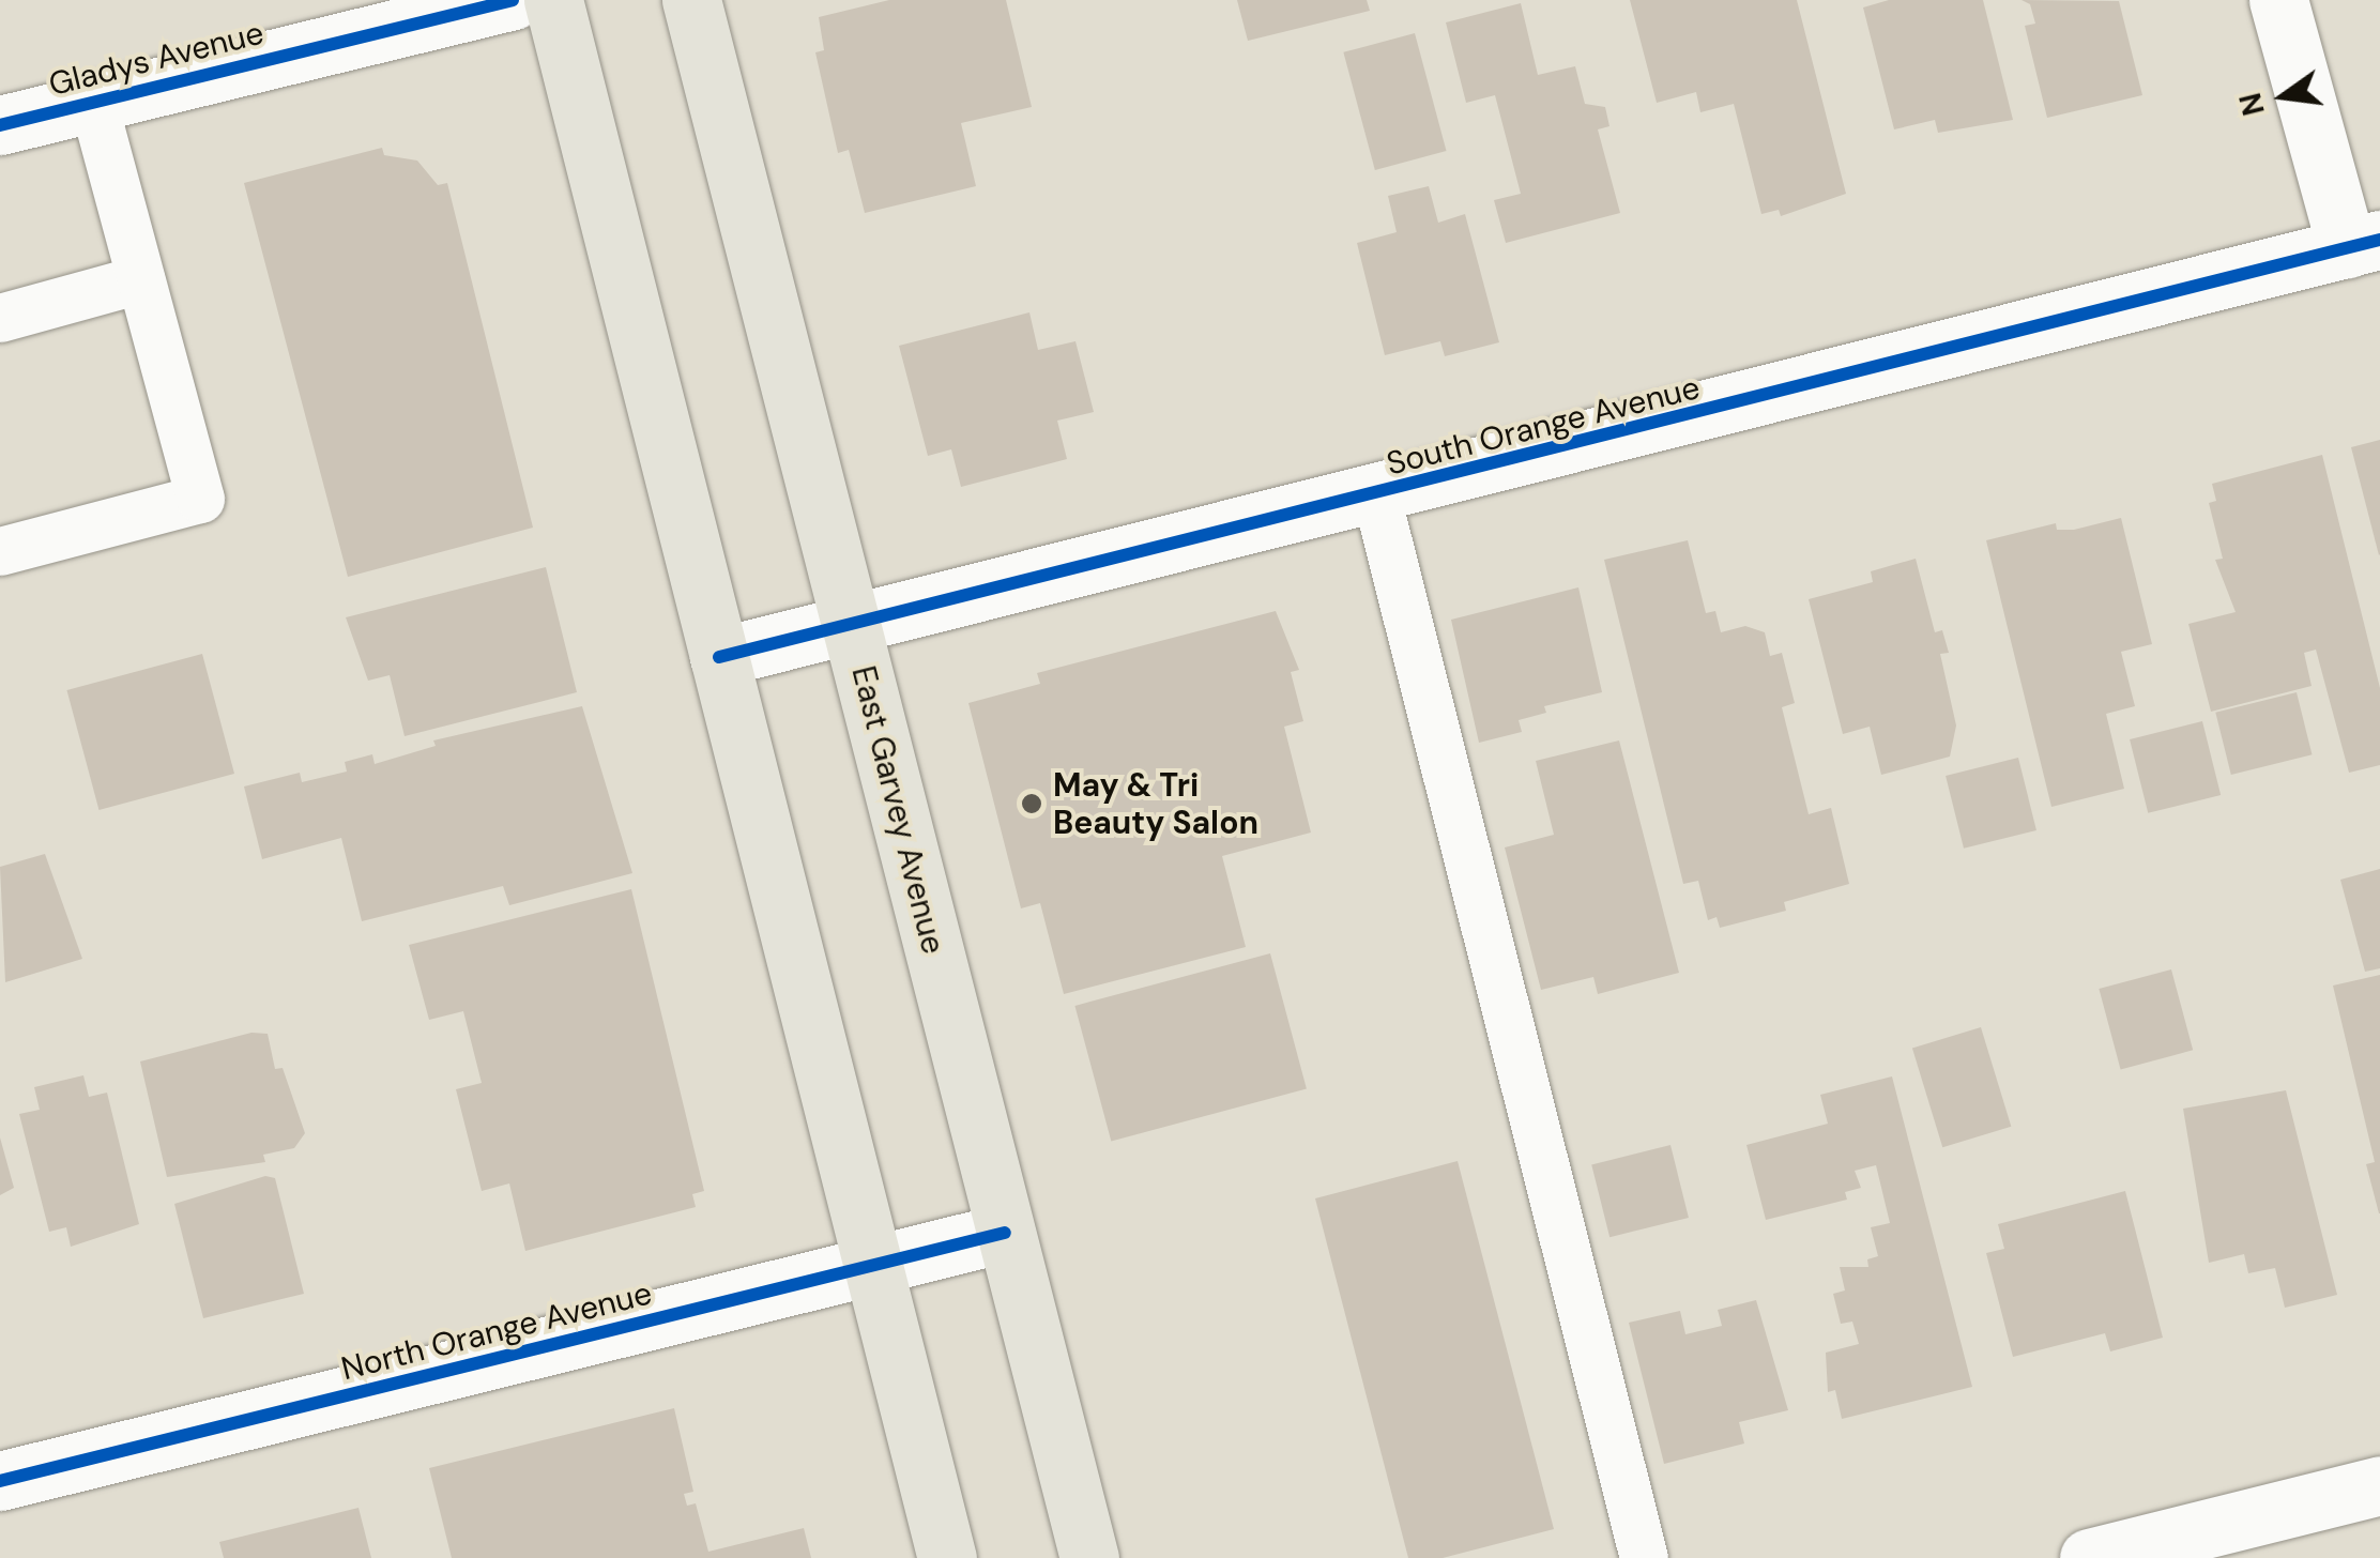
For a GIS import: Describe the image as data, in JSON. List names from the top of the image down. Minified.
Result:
{"streets":{"main road":["East Garvey Avenue"],"street":["Gladys Avenue","South Orange Avenue","North Orange Avenue"]},"crossings":[["South Orange Avenue","East Garvey Avenue"],["East Garvey Avenue","North Orange Avenue"]],"places":["May & Tri Beauty Salon"],"north":"left"}
